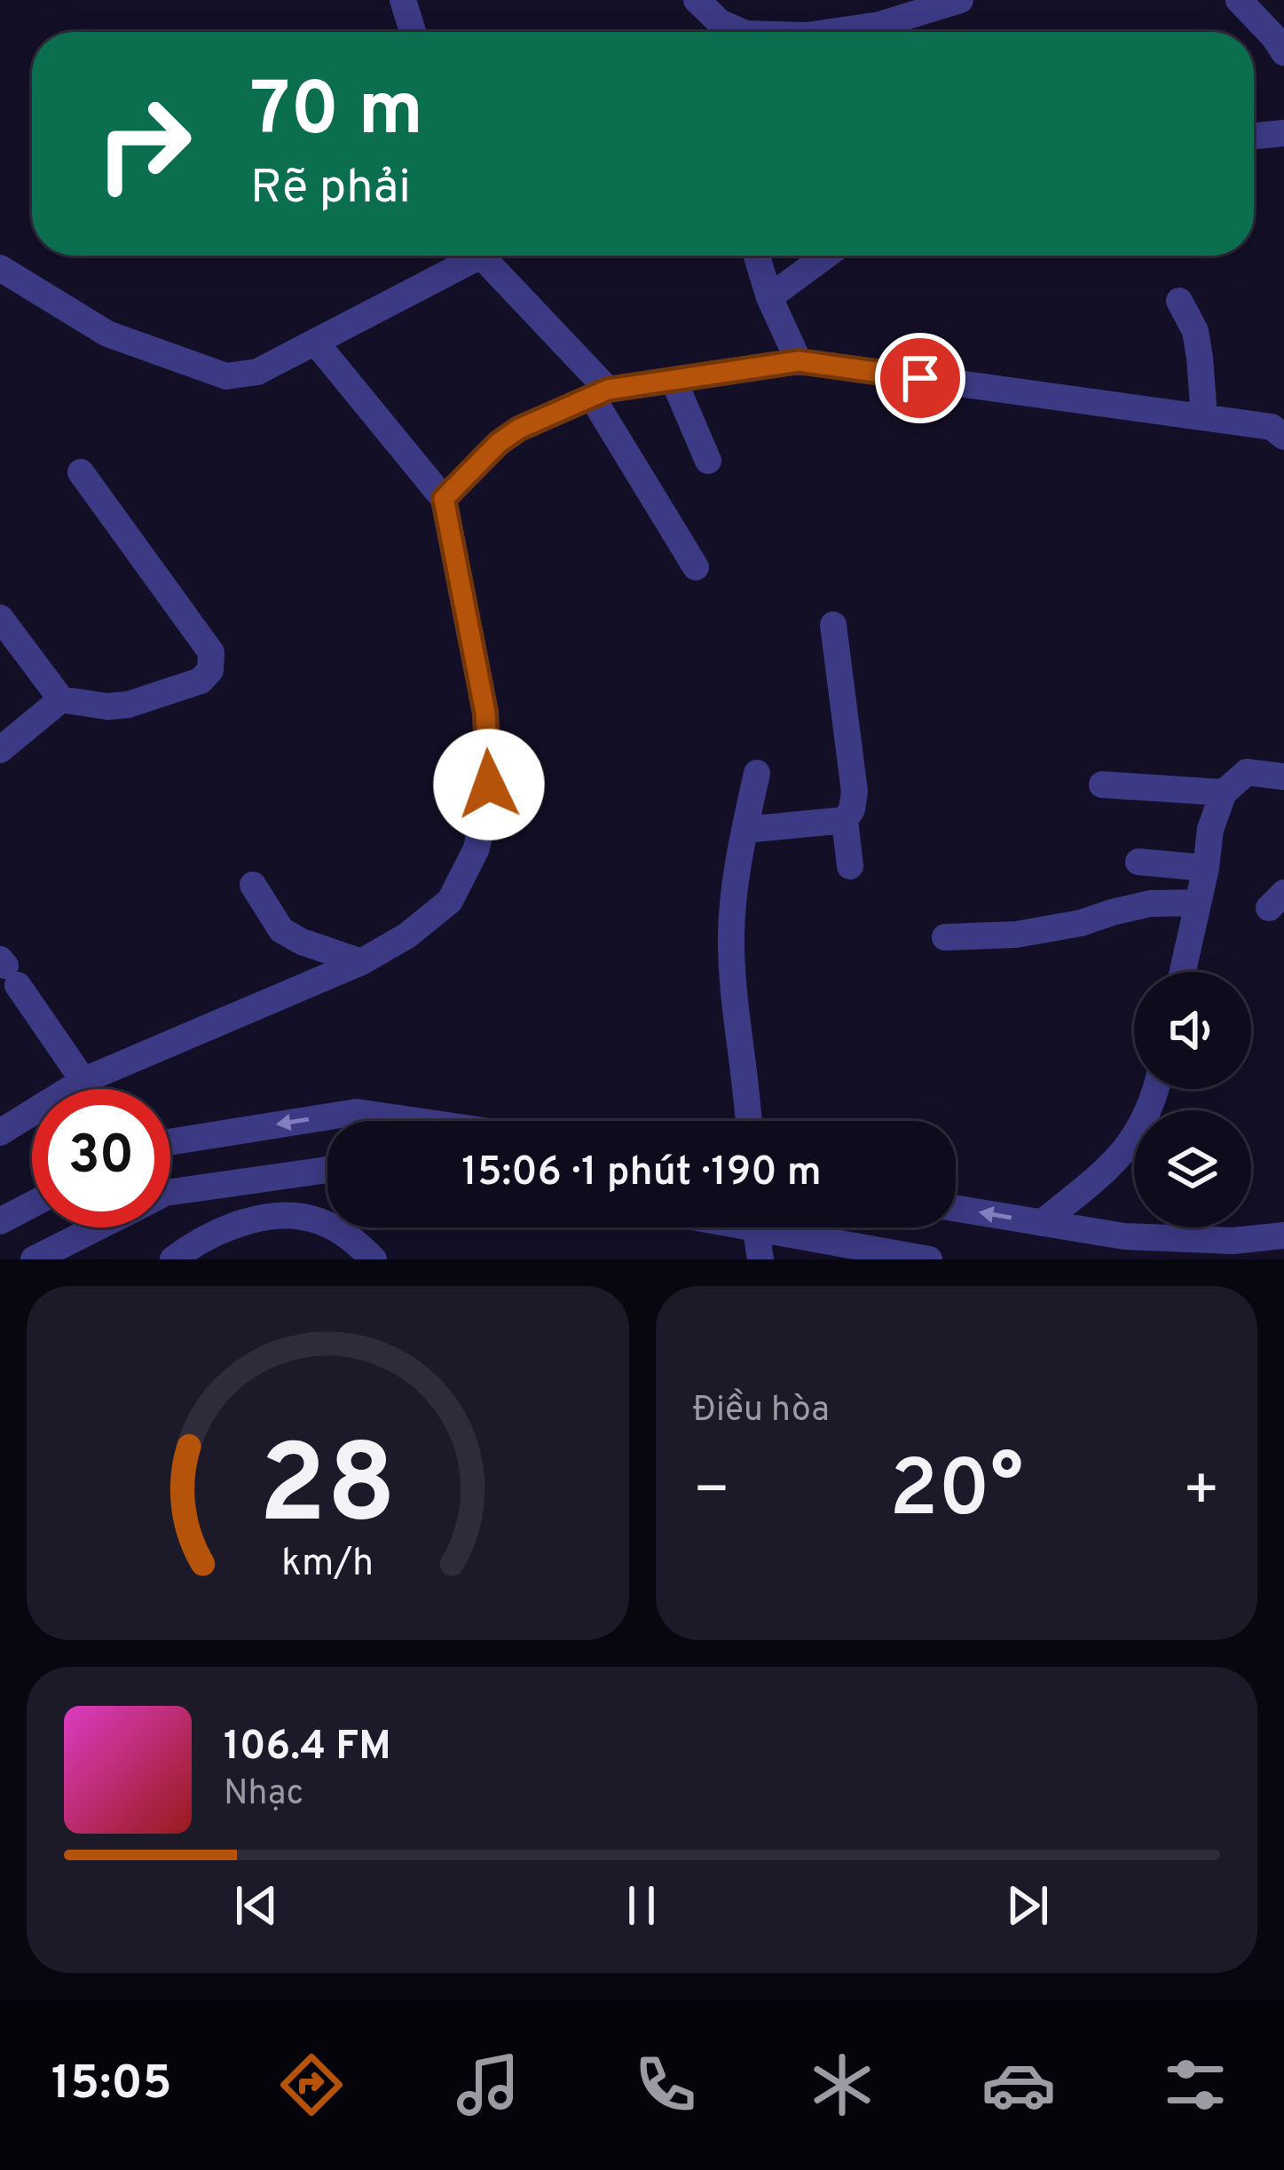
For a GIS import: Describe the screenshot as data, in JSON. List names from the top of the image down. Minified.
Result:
{"page":{"turn":["70 m","Rẽ phải"],"limit":"30","trip":"15:06 · 1 phút · 190 m","tile":"Điều hòa","heat":["−","20°","+"],"song":["106.4 FM","Nhạc"],"tabs":"15:05","gauge":["28","km/h"]}}
